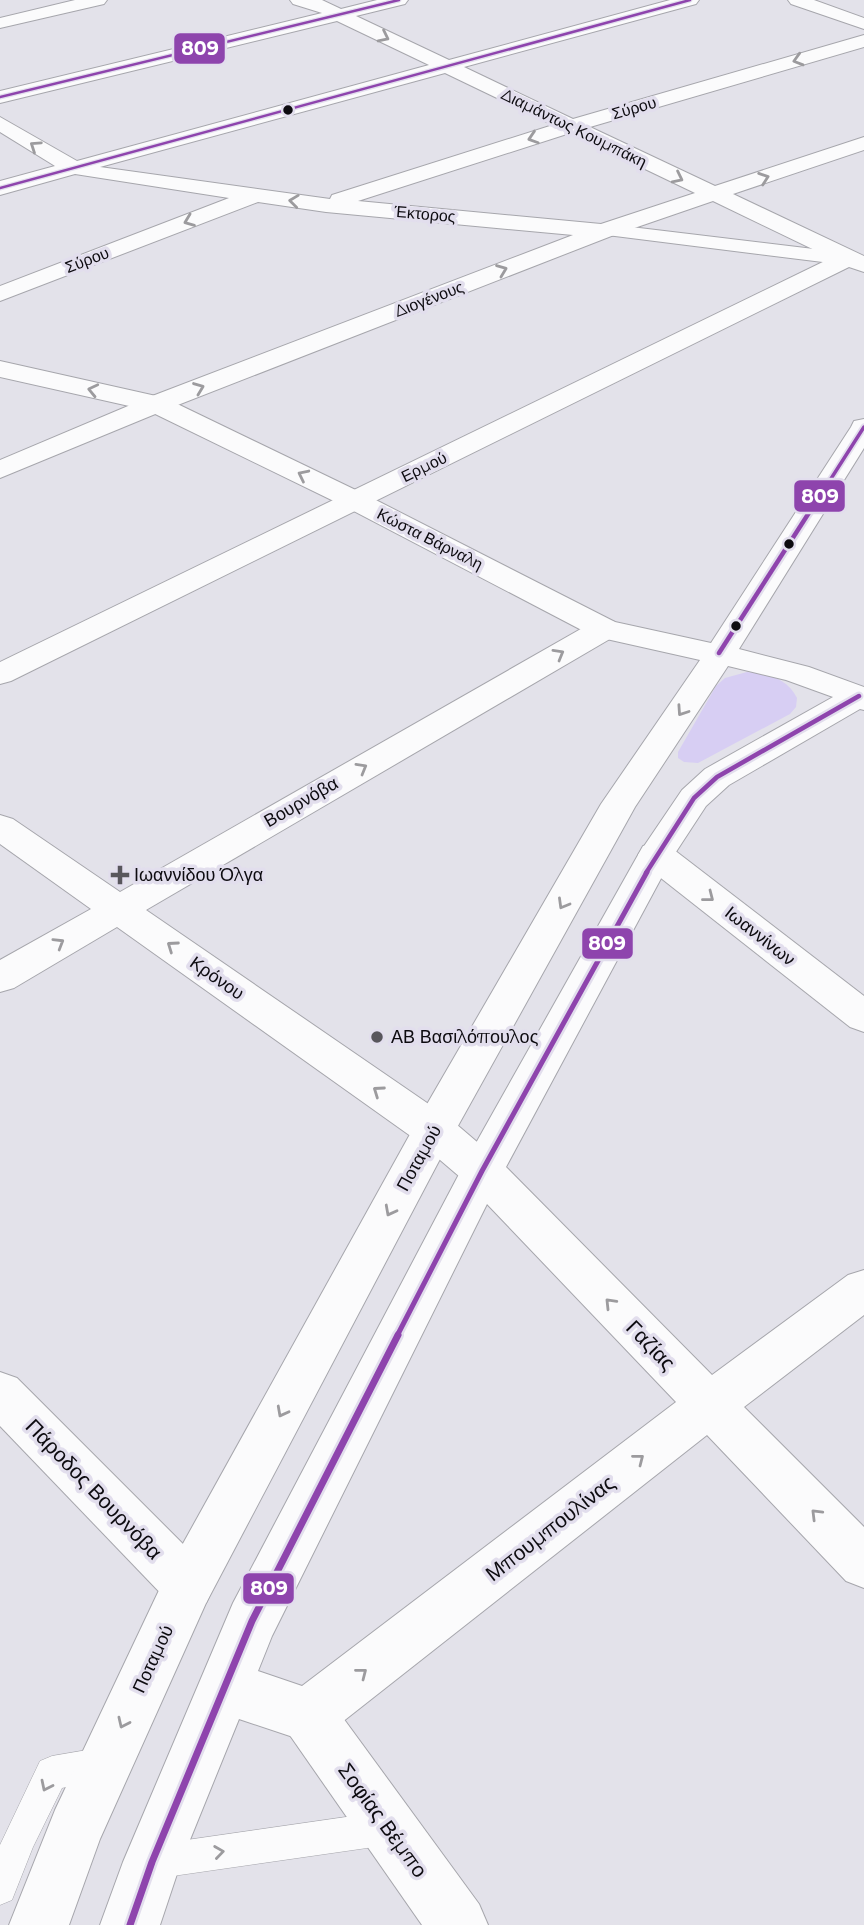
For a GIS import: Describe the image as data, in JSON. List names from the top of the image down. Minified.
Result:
{"streets":{"street":["Σύρου","Διαμάντως Κουμπάκη","Έκτορος","Διογένους","Ερμού","Κώστα Βάρναλη","Βουρνόβα","Ιωαννίνων","Κρόνου","Ποταμού","Γαζίας","Πάροδος Βουρνόβα","Μπουμπουλίνας","Σοφίας Βέμπο"]},"crossings":[["Σύρου","Διαμάντως Κουμπάκη"],["Σύρου","Έκτορος"],["Διαμάντως Κουμπάκη","Έκτορος"],["Διαμάντως Κουμπάκη","Διογένους"],["Διαμάντως Κουμπάκη","Ερμού"],["Έκτορος","Διογένους"],["Έκτορος","Ερμού"],["Διογένους","Κώστα Βάρναλη"],["Ερμού","Κώστα Βάρναλη"],["Κώστα Βάρναλη","Βουρνόβα"],["Κώστα Βάρναλη","Ποταμού"],["Βουρνόβα","Κρόνου"],["Κρόνου","Ποταμού"],["Κρόνου","Γαζίας"],["Ποταμού","Γαζίας"],["Ποταμού","Πάροδος Βουρνόβα"],["Γαζίας","Μπουμπουλίνας"],["Μπουμπουλίνας","Σοφίας Βέμπο"]],"one_way":["Διαμάντως Κουμπάκη","Κώστα Βάρναλη","Βουρνόβα","Ιωαννίνων","Κρόνου","Γαζίας"],"places":{"health":["Ιωαννίδου Όλγα"],"other":["ΑΒ Βασιλόπουλος"]},"lines":["transit line 809"]}
